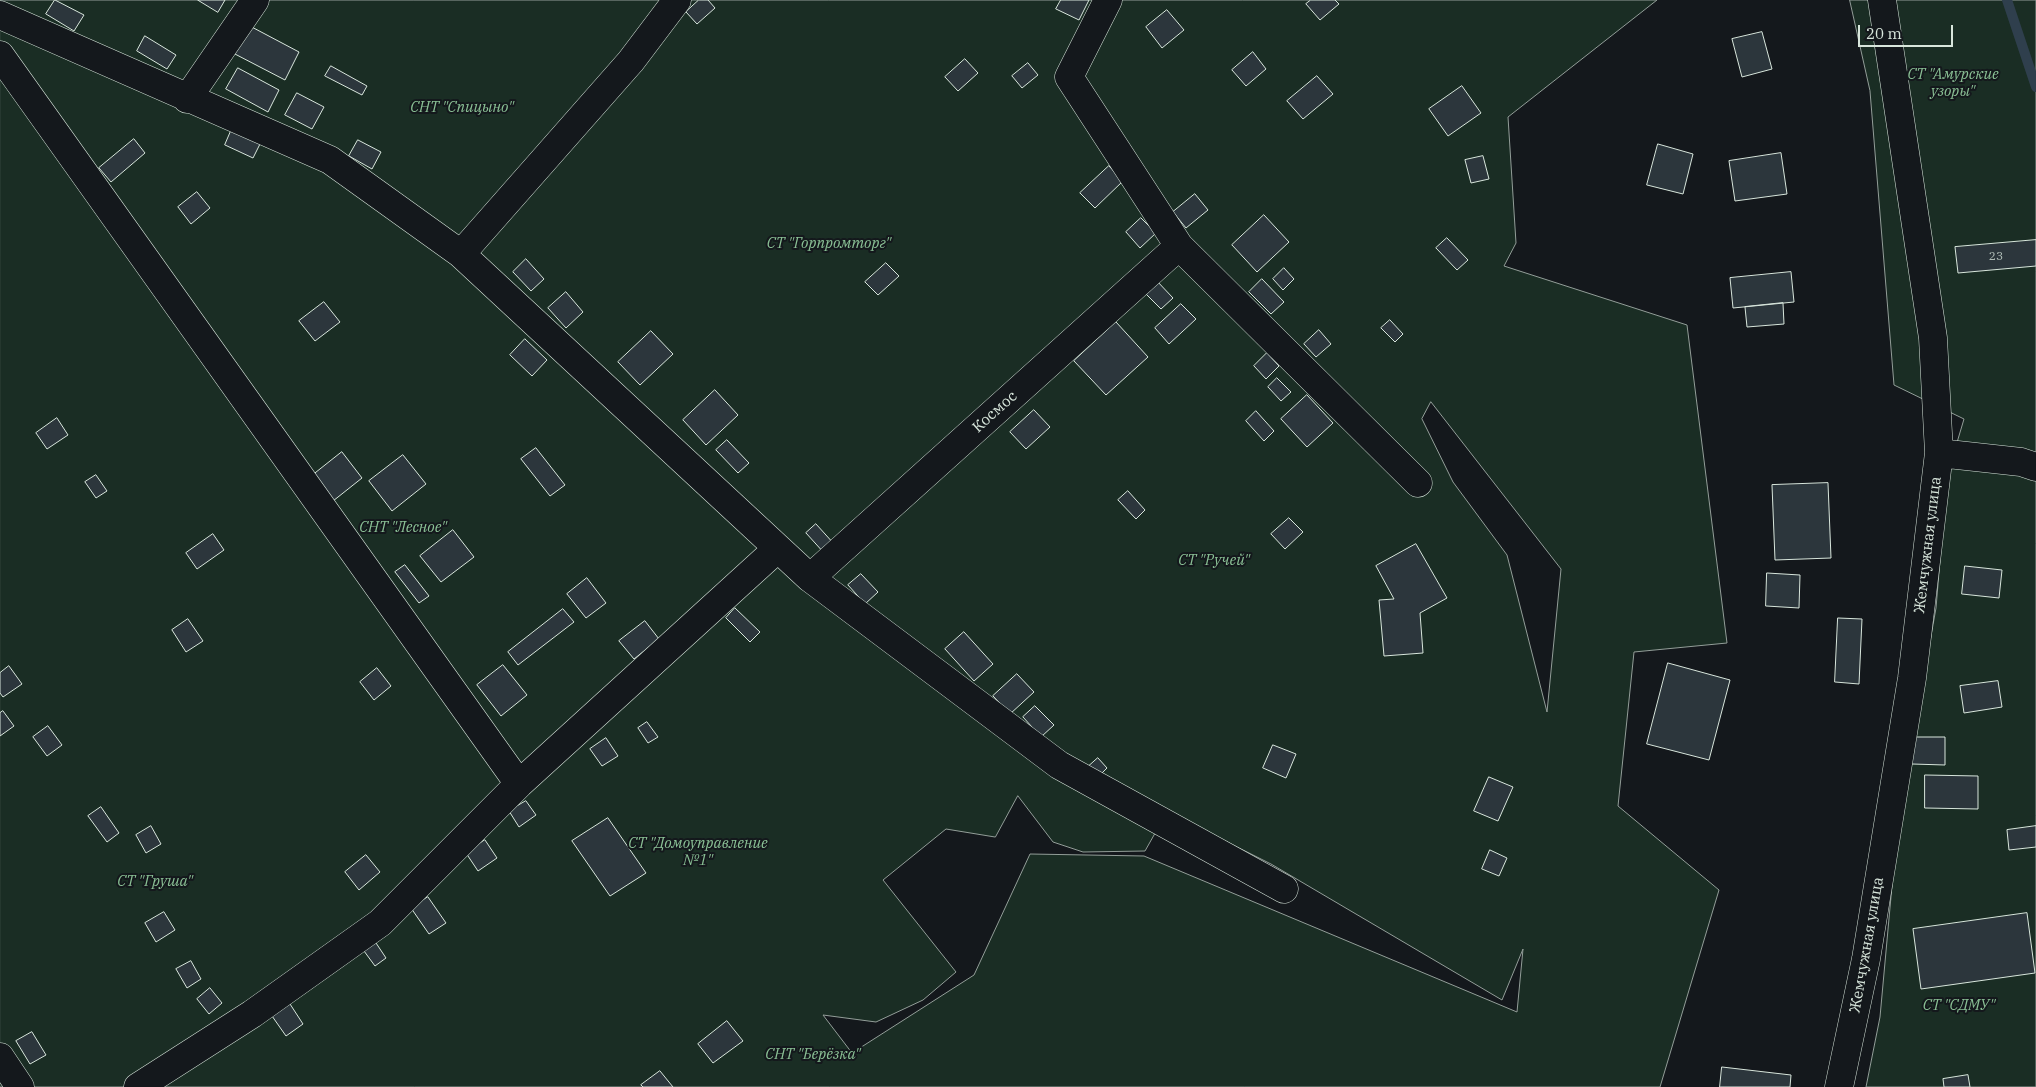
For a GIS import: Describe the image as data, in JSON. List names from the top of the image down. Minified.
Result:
{"streets":{"street":["Космос","Жемчужная улица"]},"parks":["СТ \"Амурские узоры\"","СНТ \"Спицыно\"","СТ \"Горпромторг\"","СНТ \"Лесное\"","СТ \"Ручей\"","СТ \"Домоуправление №1\"","СТ \"Груша\"","СТ \"СДМУ\"","СНТ \"Берёзка\""],"house_numbers":["23"],"scale_bar":"20 m"}
